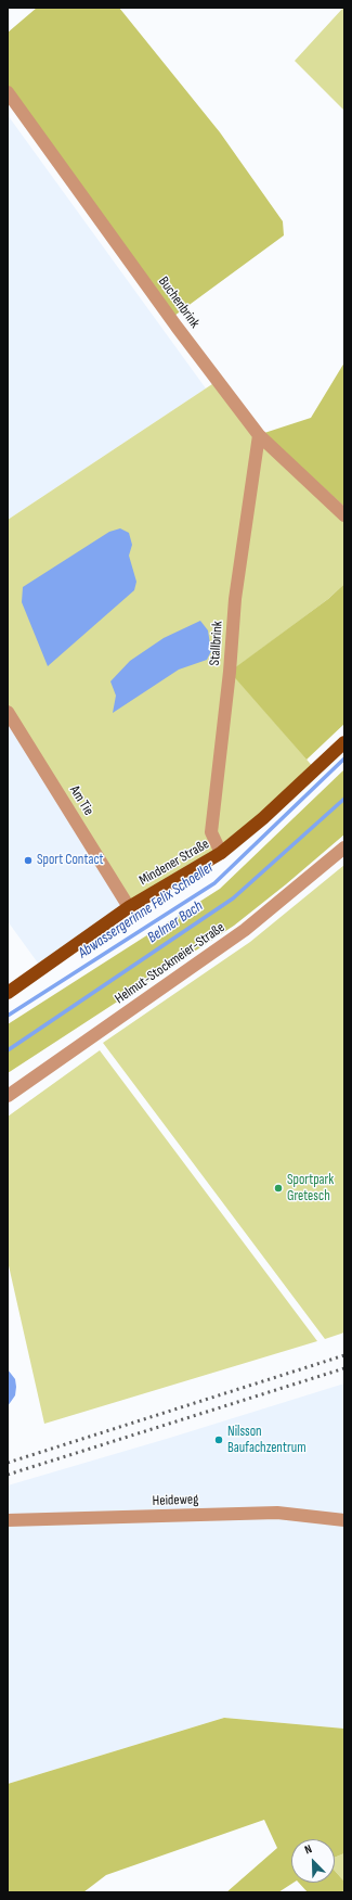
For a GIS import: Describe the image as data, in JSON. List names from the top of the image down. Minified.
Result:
{"streets":{"main road":["Mindener Straße"],"street":["Buchenbrink","Stallbrink","Am Tie","Helmut-Stockmeier-Straße","Heideweg"]},"crossings":[["Buchenbrink","Stallbrink"],["Stallbrink","Mindener Straße"],["Am Tie","Mindener Straße"]],"water":["Abwassergerinne Felix Schoeller","Belmer Bach"],"places":["Sport Contact","Sportpark Gretesch","Nilsson Baufachzentrum"],"north":"top left"}
